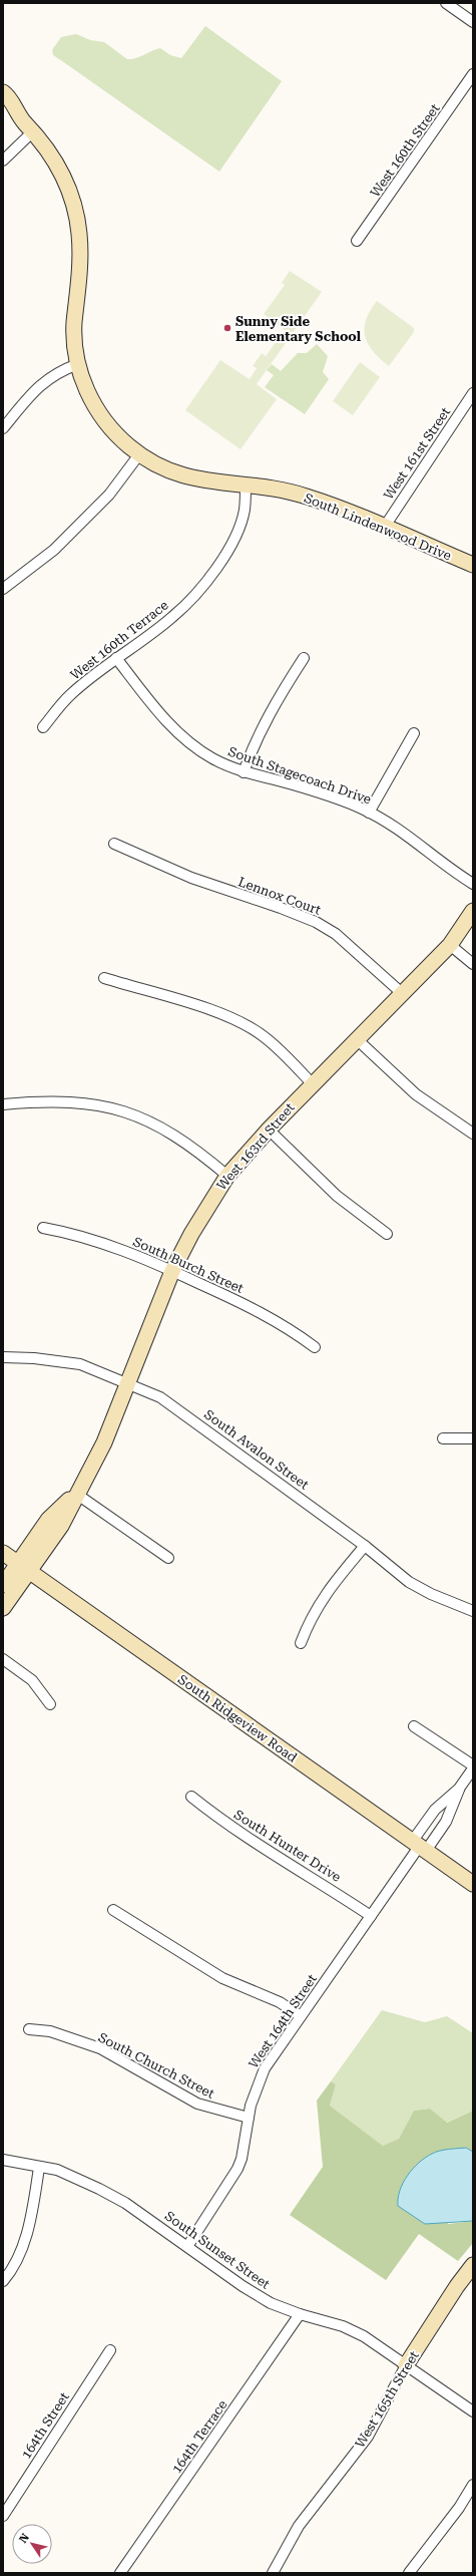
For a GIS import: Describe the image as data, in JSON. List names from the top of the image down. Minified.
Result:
{"streets":{"street":["West 160th Street","West 161st Street","South Lindenwood Drive","West 160th Terrace","South Stagecoach Drive","Lennox Court","West 163rd Street","South Burch Street","South Avalon Street","South Ridgeview Road","South Hunter Drive","West 164th Street","South Church Street","South Sunset Street","West 165th Street","164th Street","164th Terrace"]},"crossings":[["West 161st Street","South Lindenwood Drive"],["South Lindenwood Drive","West 160th Terrace"],["West 160th Terrace","South Stagecoach Drive"],["Lennox Court","West 163rd Street"],["West 163rd Street","South Burch Street"],["West 163rd Street","South Avalon Street"],["West 163rd Street","South Ridgeview Road"],["South Ridgeview Road","West 164th Street"],["South Hunter Drive","West 164th Street"],["West 164th Street","South Church Street"],["West 164th Street","South Sunset Street"],["South Sunset Street","West 165th Street"],["South Sunset Street","164th Terrace"]],"places":["Sunny Side Elementary School"],"north":"top left"}
